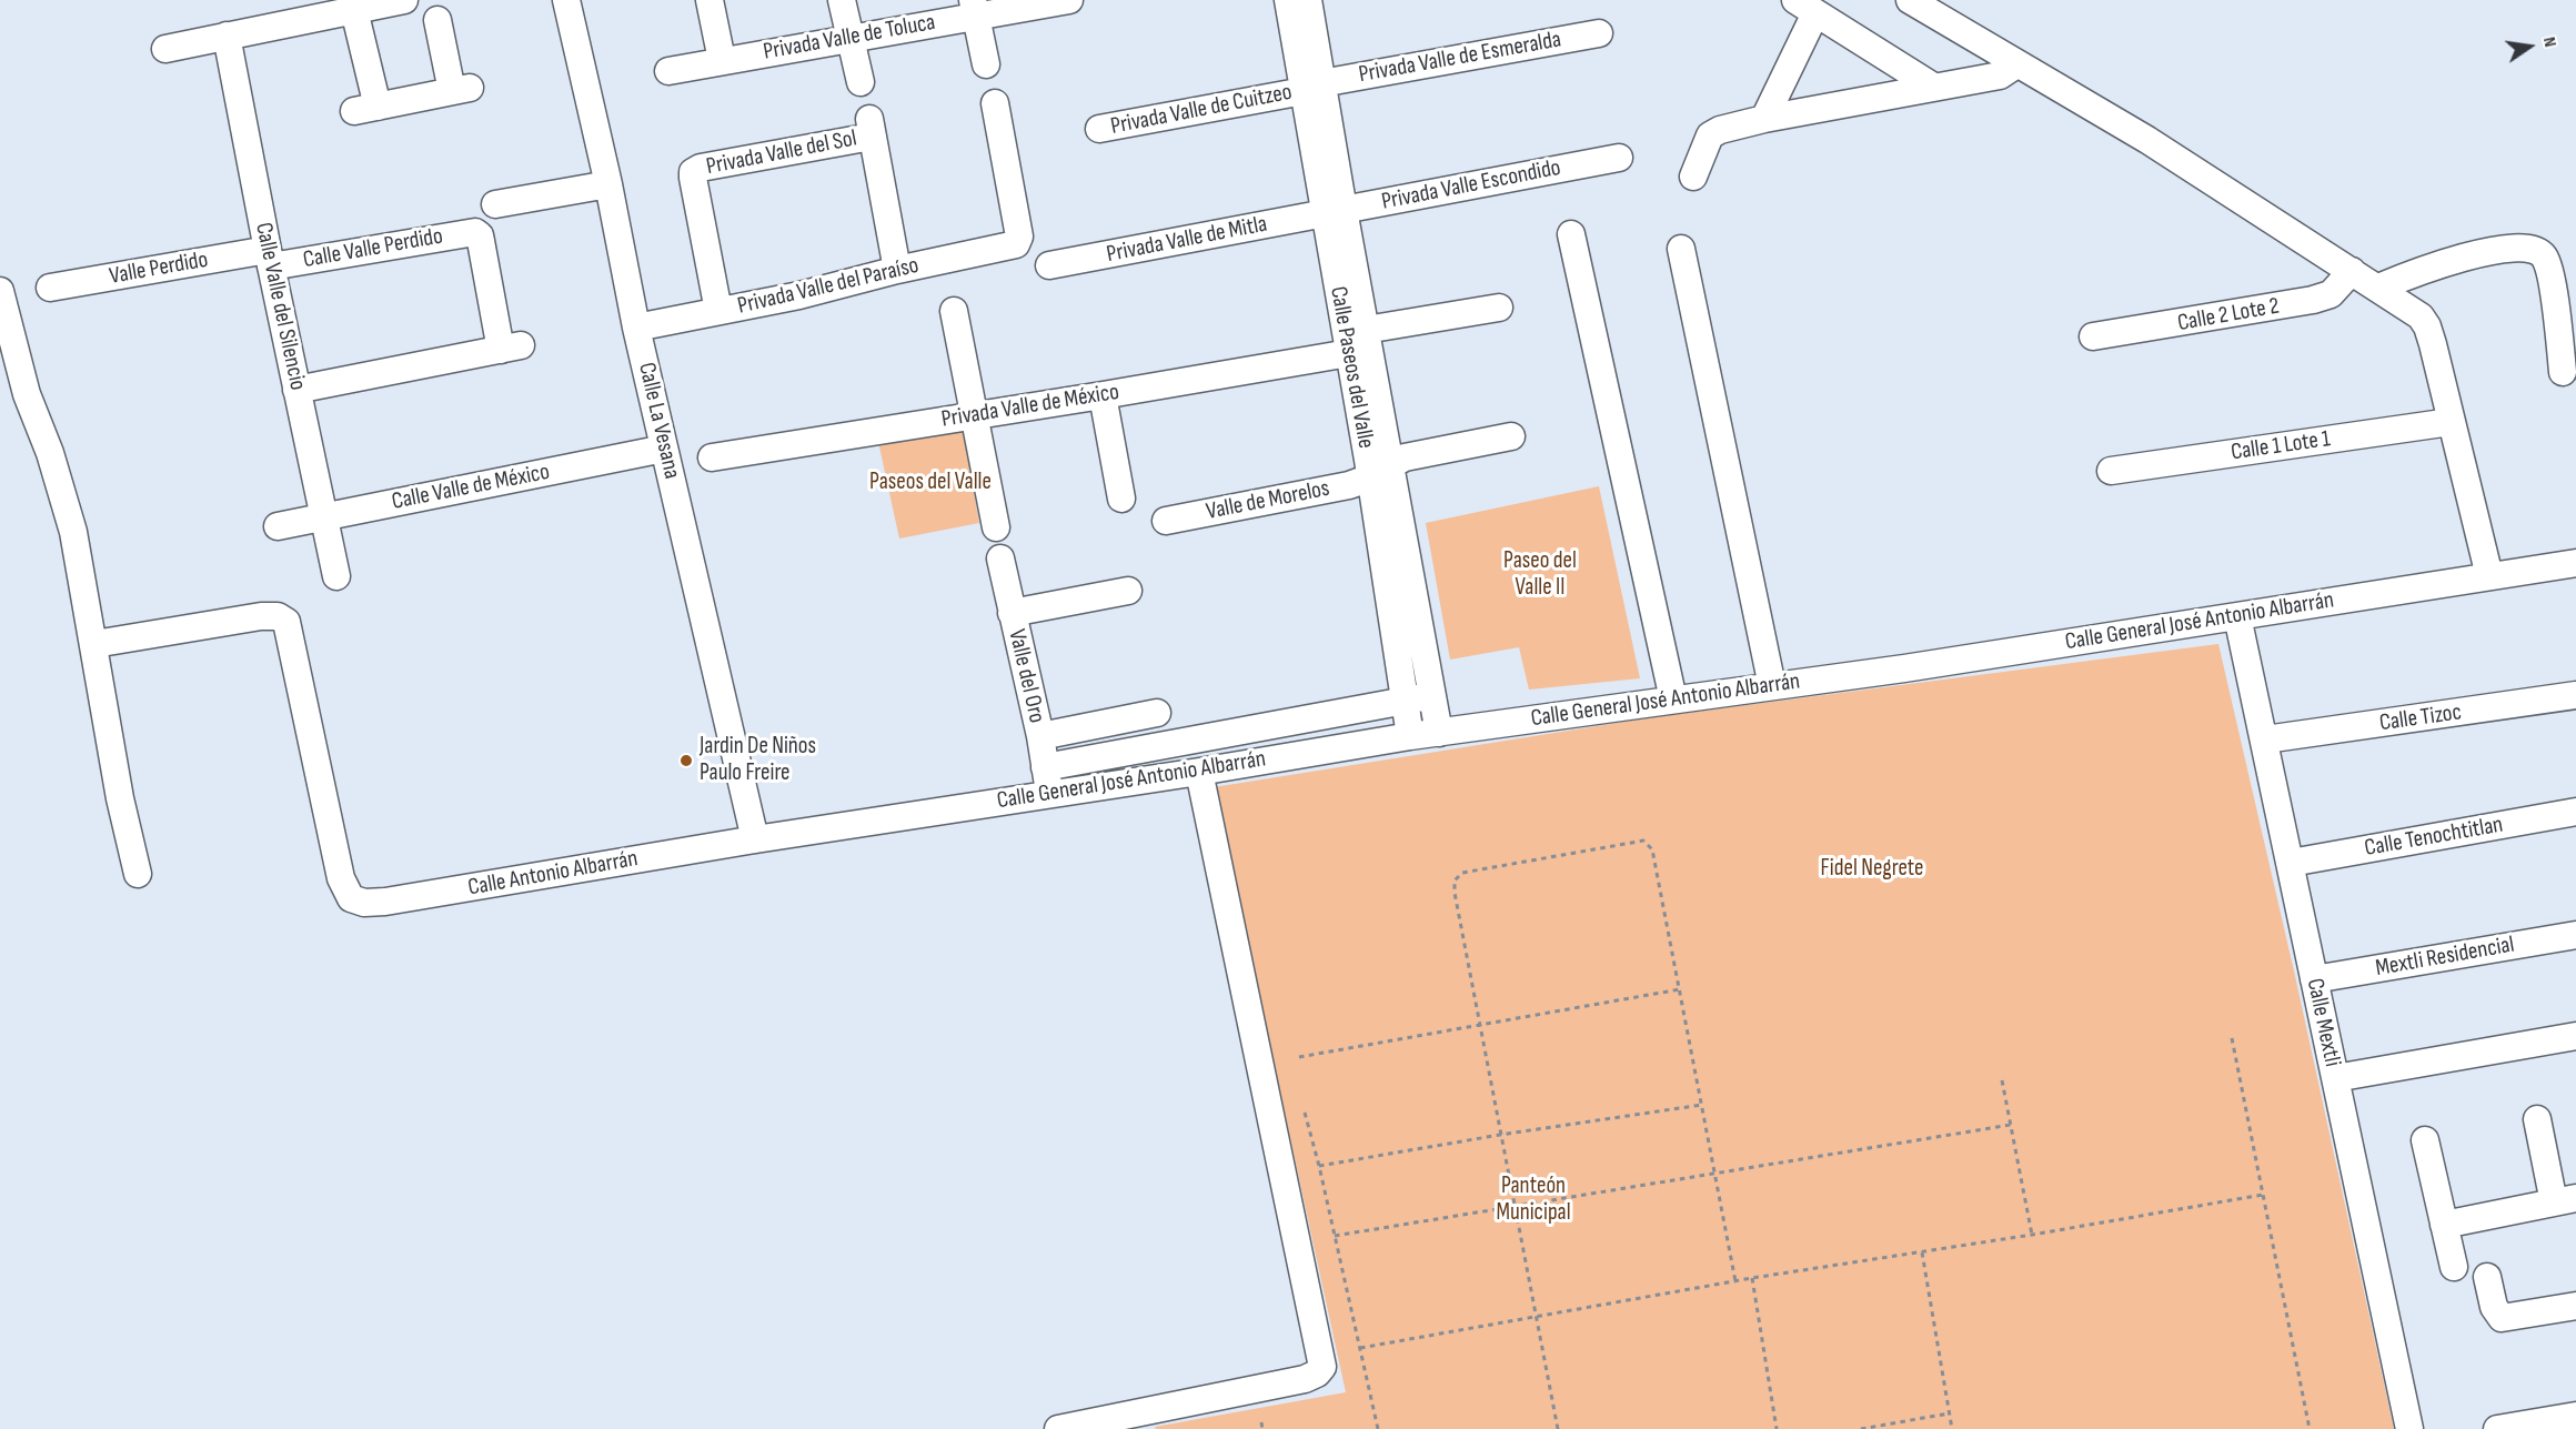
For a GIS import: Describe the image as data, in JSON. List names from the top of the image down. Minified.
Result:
{"streets":{"street":["Privada Valle de Toluca","Privada Valle de Esmeralda","Privada Valle de Cuitzeo","Privada Valle del Sol","Privada Valle Escondido","Privada Valle de Mitla","Calle Valle Perdido","Valle Perdido","Privada Valle del Paraíso","Calle Valle del Silencio","Calle 2 Lote 2","Calle Paseos del Valle","Privada Valle de México","Calle La Vesana","Calle 1 Lote 1","Calle Valle de México","Valle de Morelos","Calle General José Antonio Albarrán","Valle del Oro","Calle Tizoc","Calle Tenochtitlan","Calle Antonio Albarrán","Mextli Residencial","Calle Mextli"]},"crossings":[["Privada Valle de Esmeralda","Privada Valle de Cuitzeo"],["Privada Valle de Esmeralda","Calle Paseos del Valle"],["Privada Valle de Cuitzeo","Calle Paseos del Valle"],["Privada Valle del Sol","Privada Valle del Paraíso"],["Privada Valle Escondido","Privada Valle de Mitla"],["Privada Valle Escondido","Calle Paseos del Valle"],["Privada Valle de Mitla","Calle Paseos del Valle"],["Calle Valle Perdido","Valle Perdido"],["Calle Valle Perdido","Calle Valle del Silencio"],["Valle Perdido","Calle Valle del Silencio"],["Privada Valle del Paraíso","Calle La Vesana"],["Calle Valle del Silencio","Calle Valle de México"],["Calle Paseos del Valle","Privada Valle de México"],["Calle Paseos del Valle","Valle de Morelos"],["Calle Paseos del Valle","Calle General José Antonio Albarrán"],["Calle La Vesana","Calle Valle de México"],["Calle La Vesana","Calle General José Antonio Albarrán"],["Calle La Vesana","Calle Antonio Albarrán"],["Calle General José Antonio Albarrán","Valle del Oro"],["Calle General José Antonio Albarrán","Calle Antonio Albarrán"],["Calle General José Antonio Albarrán","Calle Mextli"],["Calle Tizoc","Calle Mextli"],["Calle Tenochtitlan","Calle Mextli"],["Mextli Residencial","Calle Mextli"]],"parks":["Paseos del Valle","Paseo del Valle II","Fidel Negrete","Panteón Municipal"],"places":["Jardin De Niños Paulo Freire"],"north":"right"}
